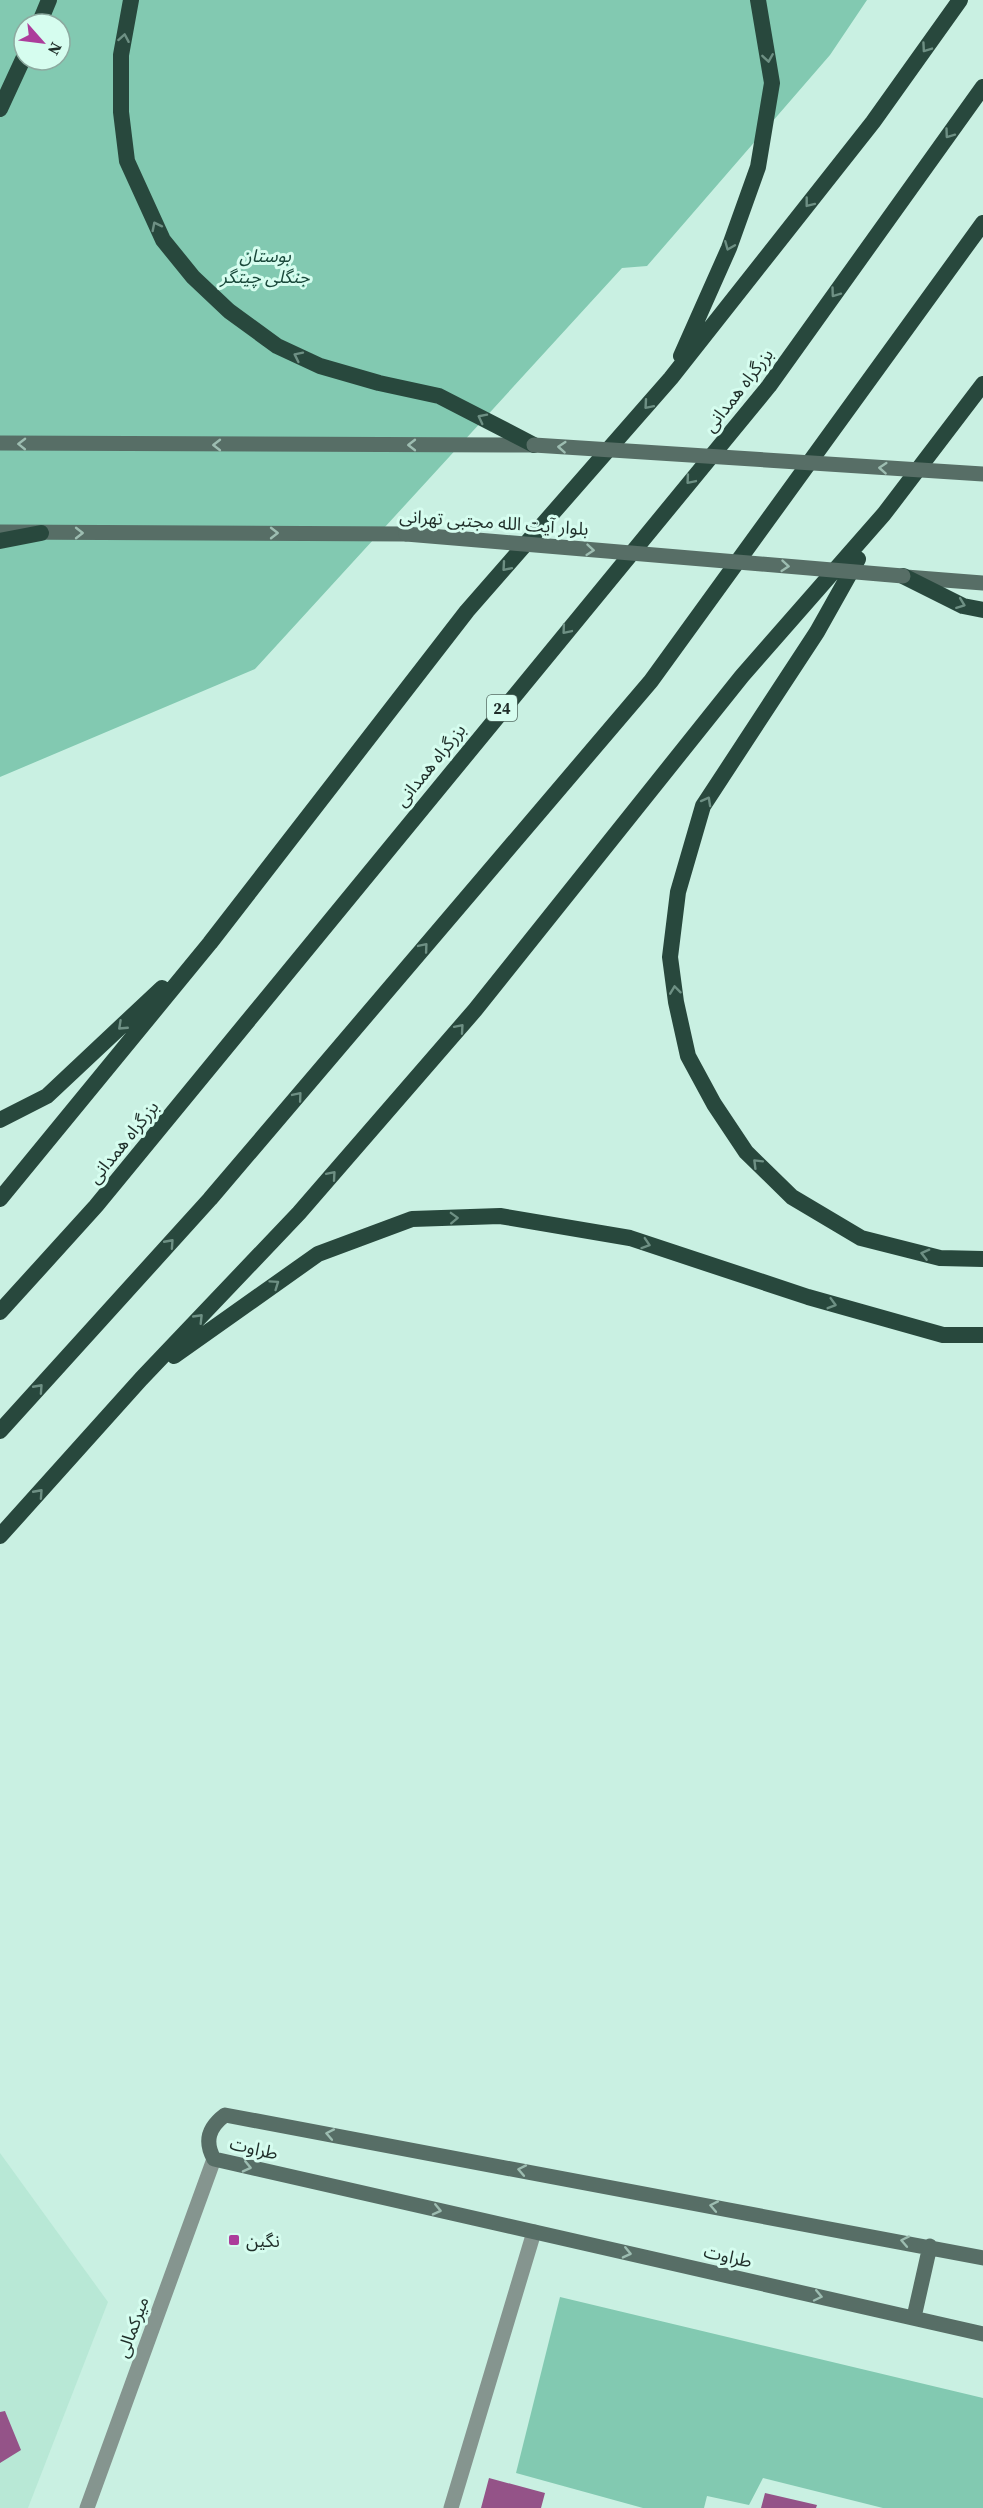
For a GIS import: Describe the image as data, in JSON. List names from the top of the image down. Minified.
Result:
{"streets":{"highway":["بزرگراه همدانی","24"],"main road":["بلوار آیت الله مجتبی تهرانی","طراوت"],"street":["میرکمالی"]},"crossings":[["طراوت","میرکمالی"]],"parks":["بوستان جنگلی چیتگر"],"places":{"transit":["نگین"]},"north":"bottom right"}
